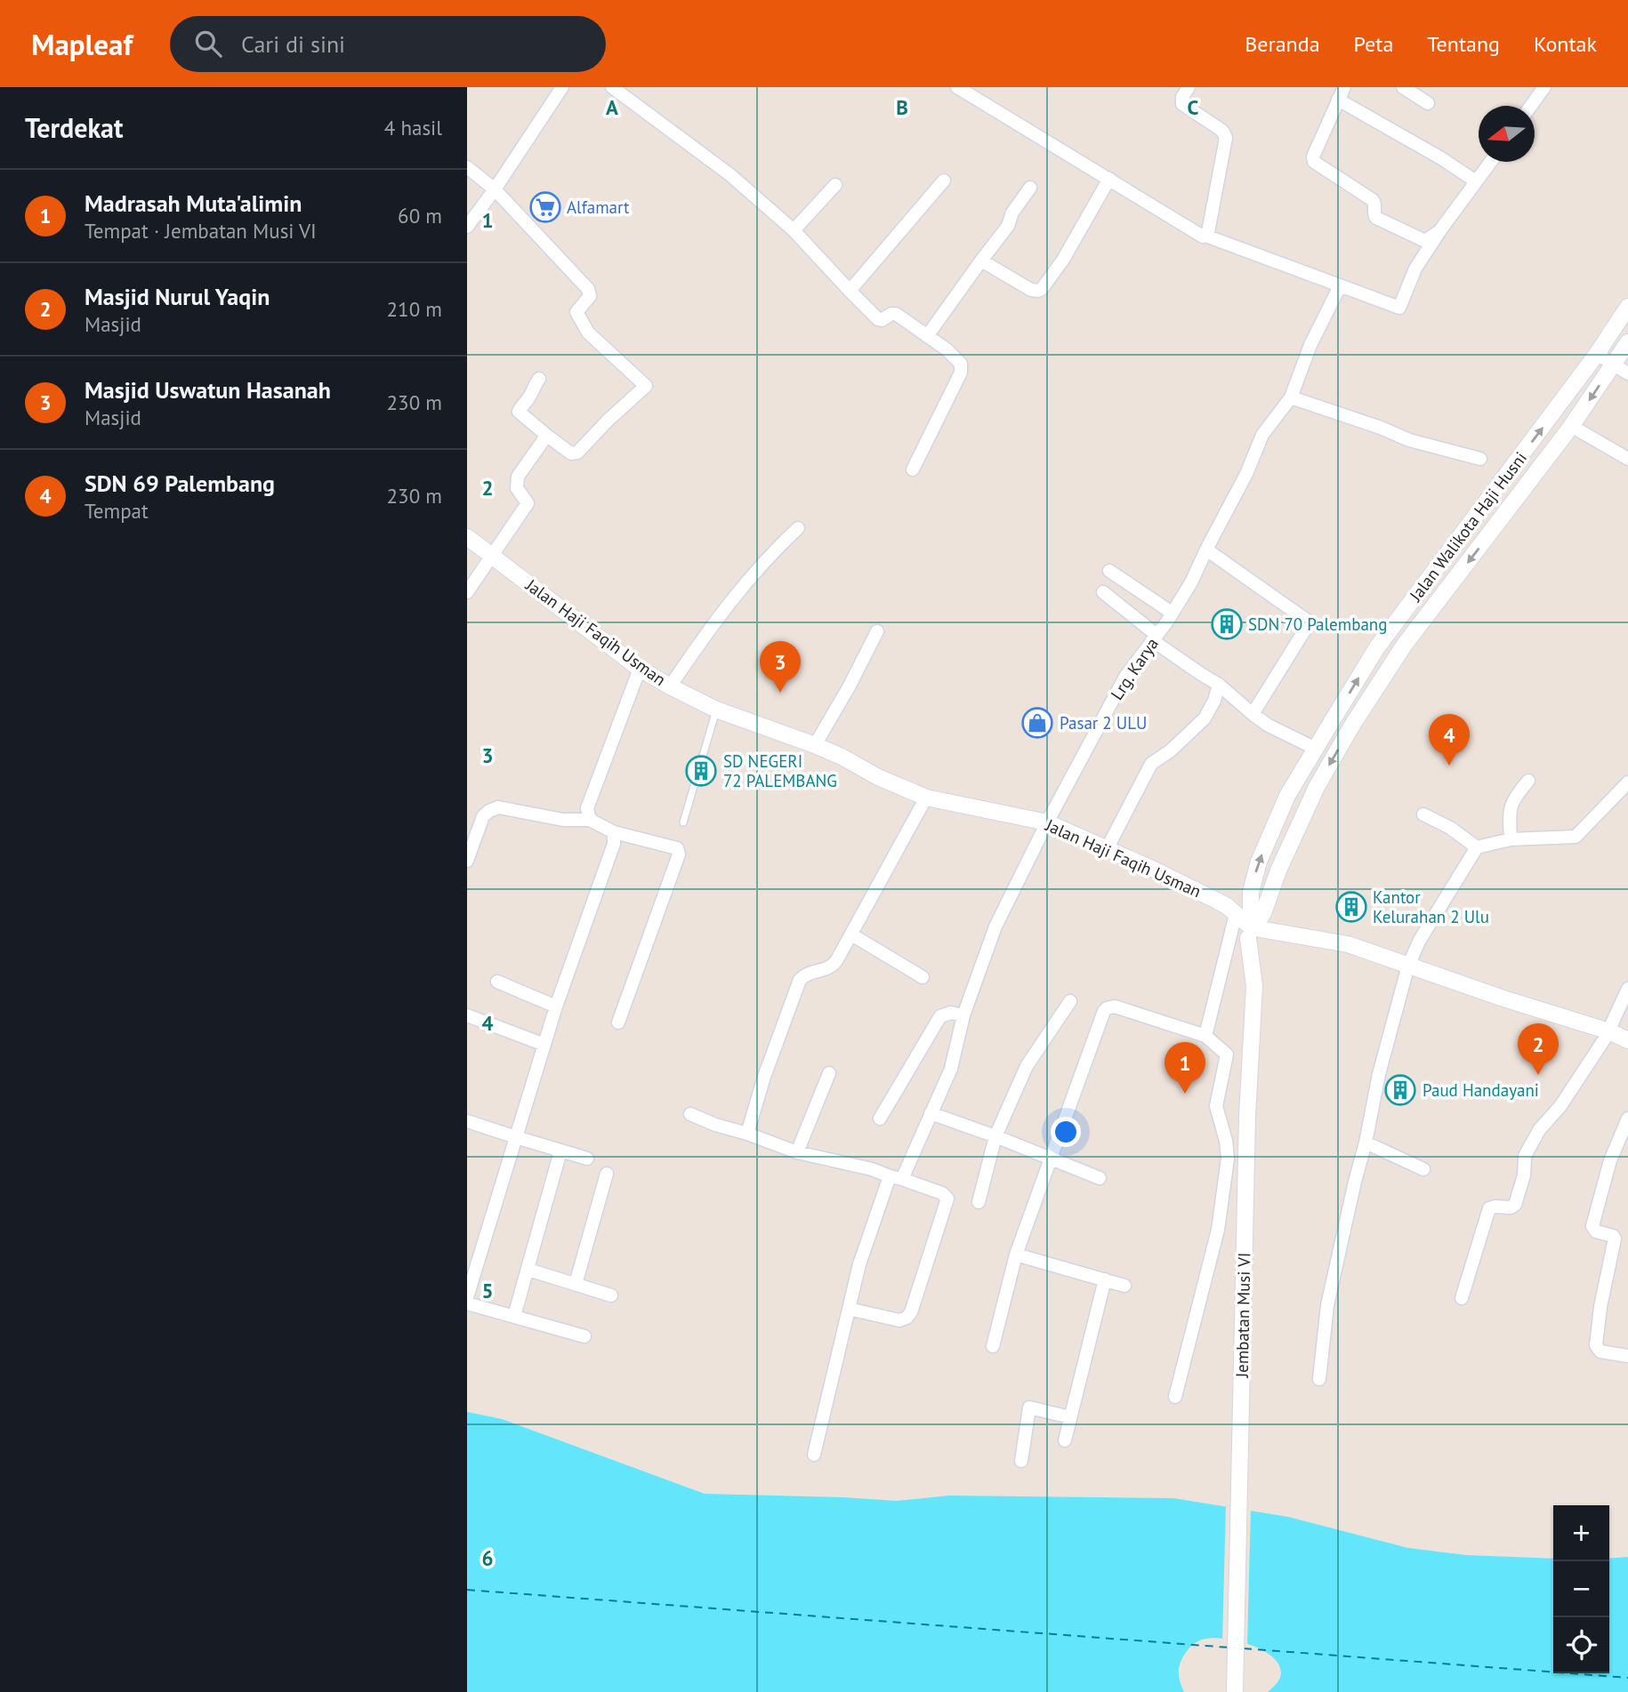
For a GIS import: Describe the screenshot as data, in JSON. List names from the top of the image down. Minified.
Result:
{"streets":{"street":["Jalan Walikota Haji Husni","Jalan Haji Faqih Usman","Lrg. Karya","Jembatan Musi VI"]},"crossings":[["Jalan Walikota Haji Husni","Jalan Haji Faqih Usman"],["Jalan Walikota Haji Husni","Jembatan Musi VI"],["Jalan Haji Faqih Usman","Lrg. Karya"],["Jalan Haji Faqih Usman","Jembatan Musi VI"]],"places":{"supermarket":["Alfamart"],"building":["SDN 70 Palembang","SD NEGERI 72 PALEMBANG","Kantor Kelurahan 2 Ulu","Paud Handayani"],"shop":["Pasar 2 ULU"]},"north":"left","page":{"header":"Mapleaf","search":"Cari di sini","nav":["Beranda","Peta","Tentang","Kontak"],"heading":["Terdekat","4 hasil"],"list":[{"mark":"1","name":"Madrasah Muta'alimin","note":"Tempat · Jembatan Musi VI","value":"60 m"},{"mark":"2","name":"Masjid Nurul Yaqin","note":"Masjid","value":"210 m"},{"mark":"3","name":"Masjid Uswatun Hasanah","note":"Masjid","value":"230 m"},{"mark":"4","name":"SDN 69 Palembang","note":"Tempat","value":"230 m"}],"pins":["3","4","2","1"],"map_buttons":["+","−"]},"grid":{"columns":["A","B","C"],"rows":["1","2","3","4","5","6"]}}
